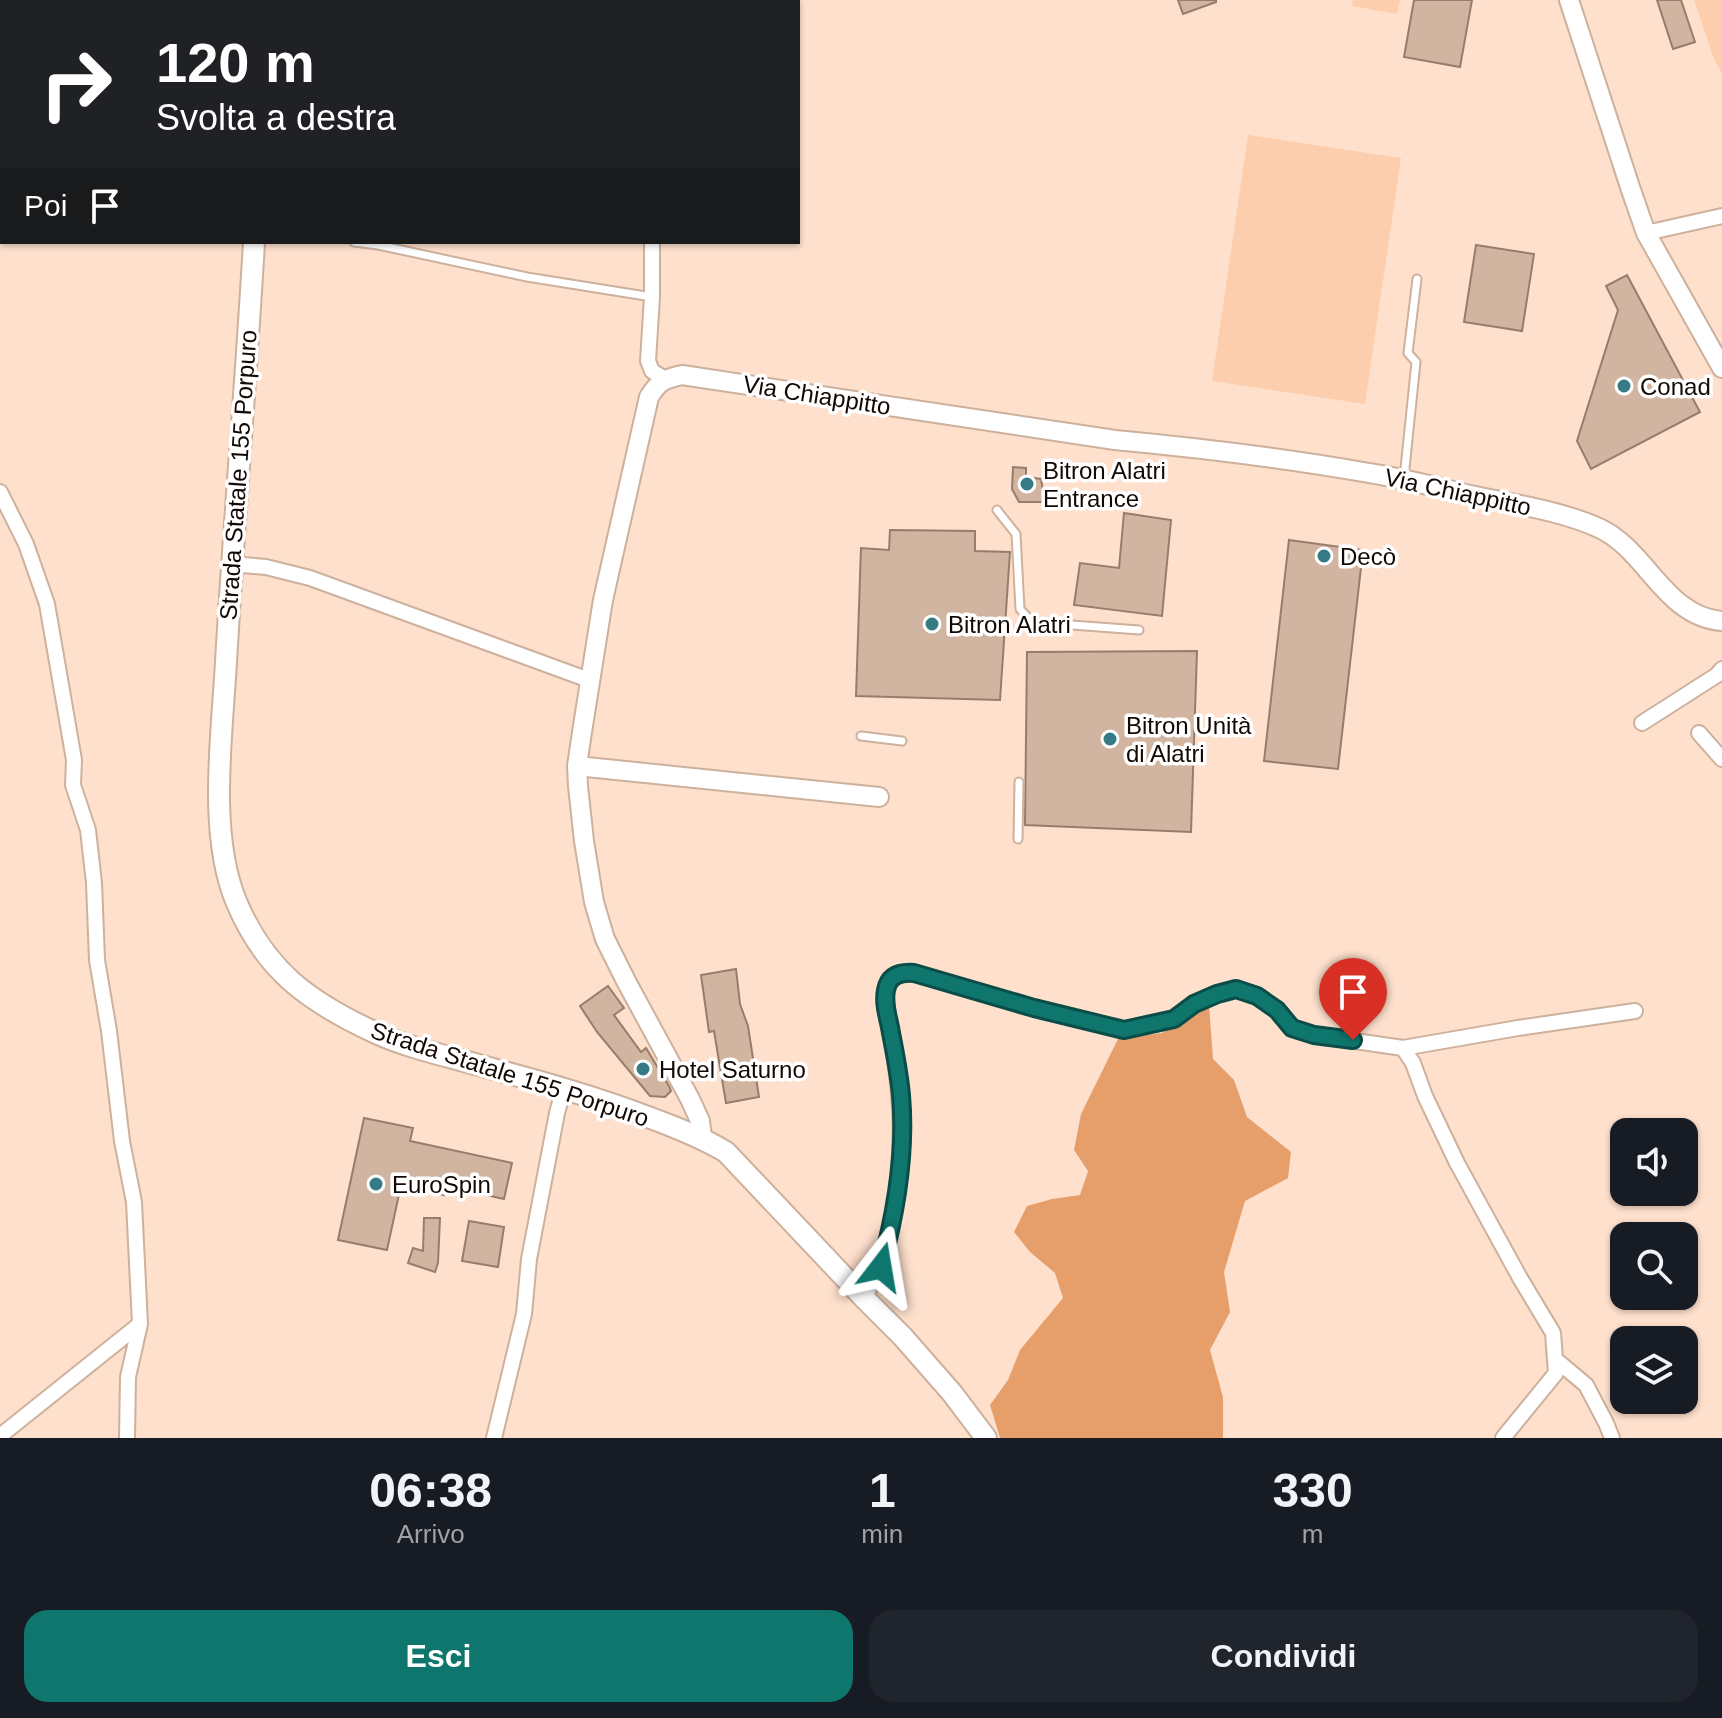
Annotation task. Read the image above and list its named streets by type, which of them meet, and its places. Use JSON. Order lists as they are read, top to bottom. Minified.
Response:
{"streets":{"main road":["Strada Statale 155 Porpuro"],"street":["Via Chiappitto"]},"places":["Conad","Bitron Alatri Entrance","Decò","Bitron Alatri","Bitron Unità di Alatri","Hotel Saturno","EuroSpin"],"page":{"turn":["120 m","Svolta a destra"],"then":"Poi","eta":["06:38","Arrivo","1","min","330","m"],"buttons":["Esci","Condividi"]}}
